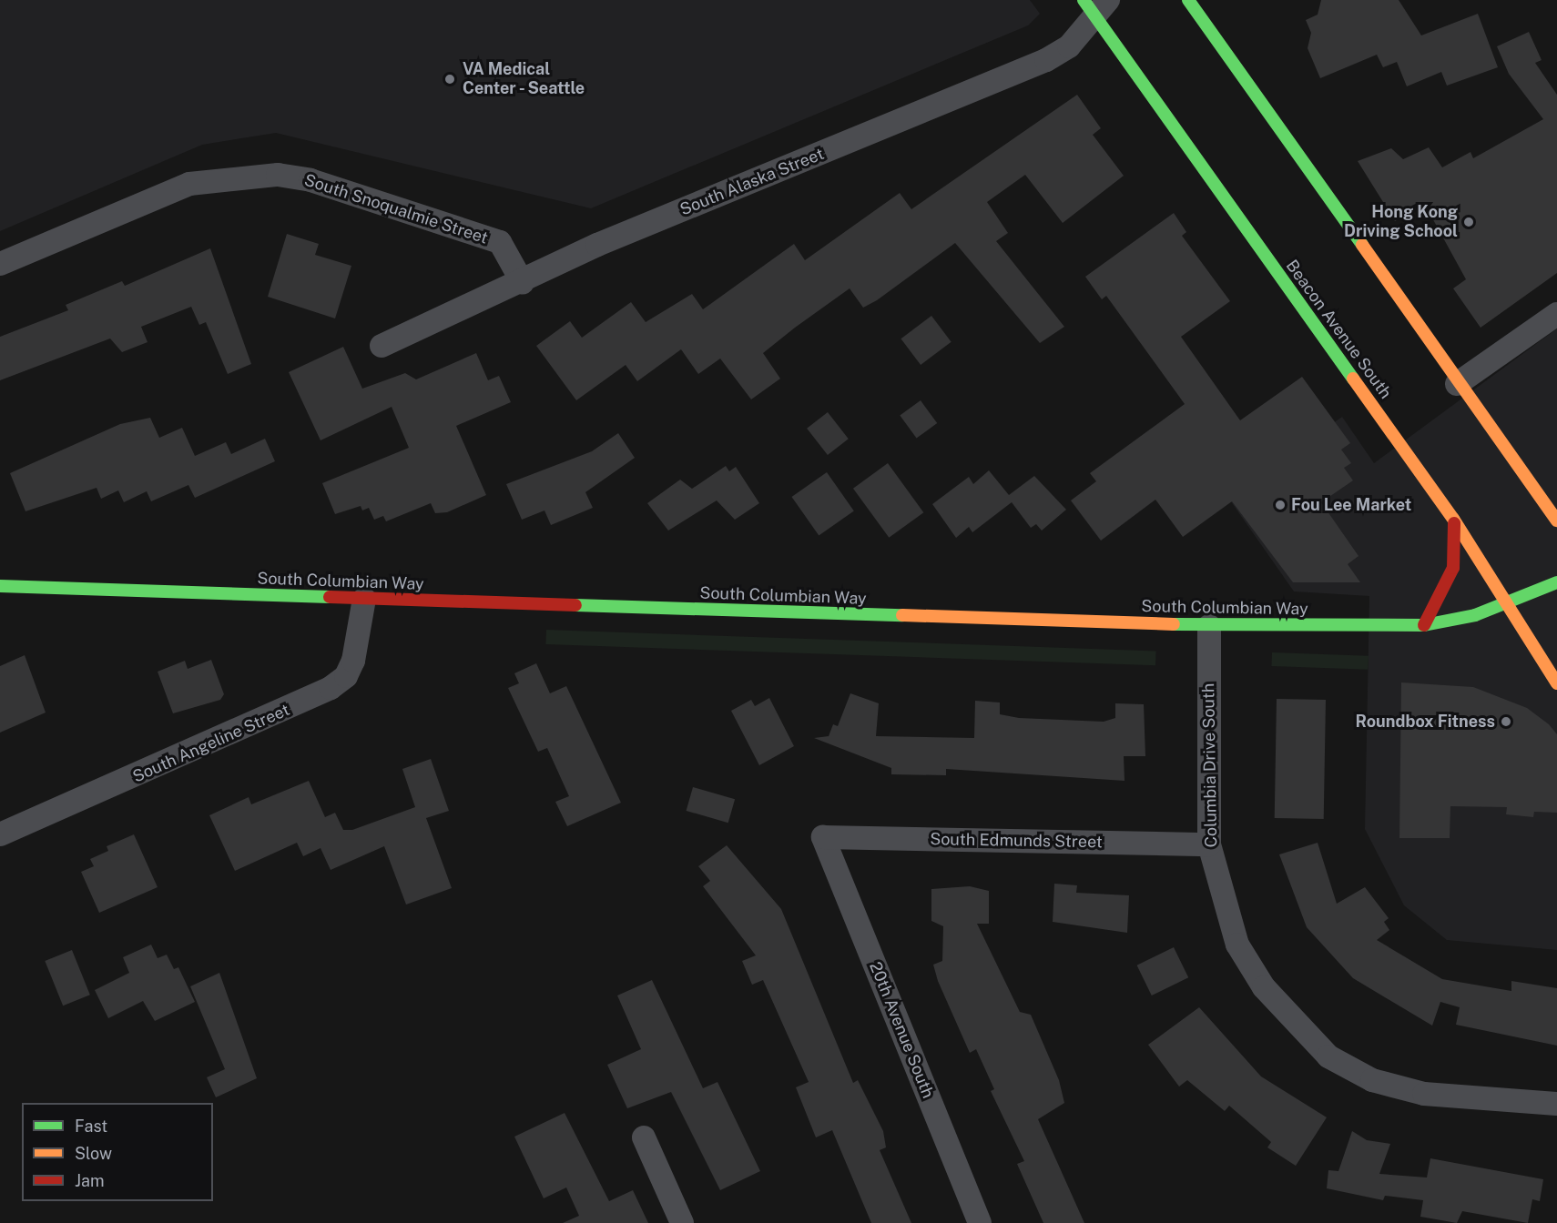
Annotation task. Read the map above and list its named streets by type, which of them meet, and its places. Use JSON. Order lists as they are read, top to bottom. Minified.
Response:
{"streets":{"main road":["Beacon Avenue South","South Columbian Way"],"street":["South Alaska Street","South Snoqualmie Street","South Angeline Street","Columbia Drive South","South Edmunds Street","20th Avenue South"]},"crossings":[["South Alaska Street","South Snoqualmie Street"],["South Alaska Street","Beacon Avenue South"],["Beacon Avenue South","South Columbian Way"],["South Columbian Way","South Angeline Street"],["South Columbian Way","Columbia Drive South"],["Columbia Drive South","South Edmunds Street"],["South Edmunds Street","20th Avenue South"]],"places":["VA Medical Center - Seattle","Hong Kong Driving School","Fou Lee Market","Roundbox Fitness"],"legend":["Fast","Slow","Jam"]}
